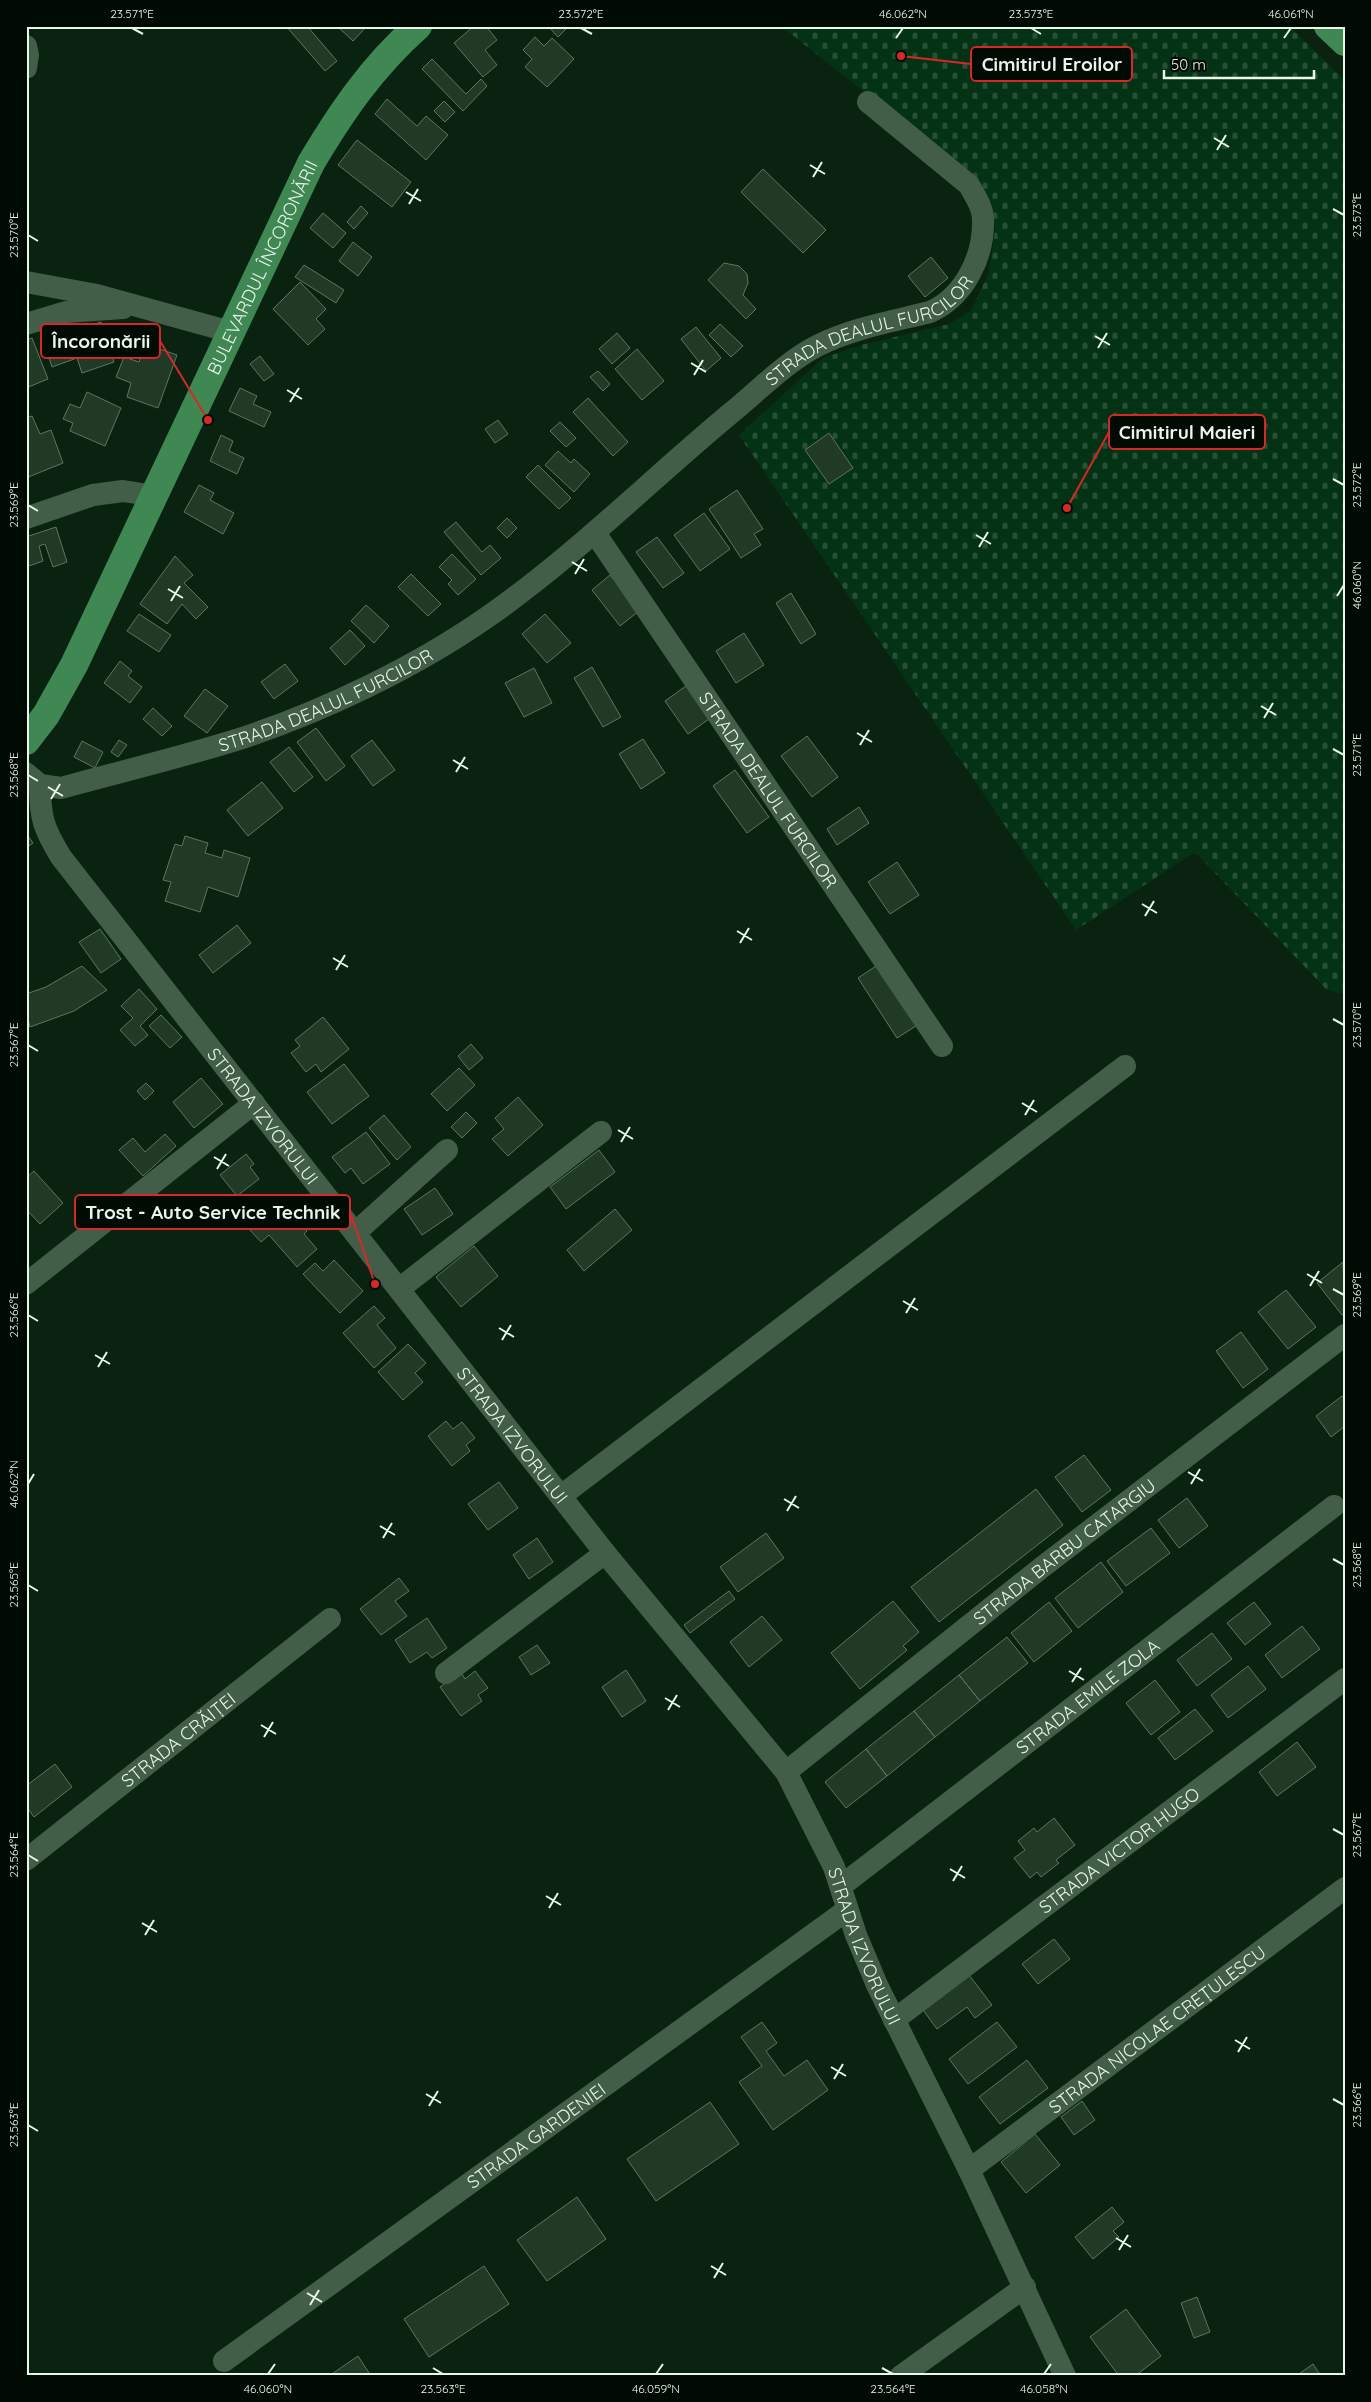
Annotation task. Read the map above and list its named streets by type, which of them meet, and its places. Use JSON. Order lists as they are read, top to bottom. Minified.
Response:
{"streets":{"main road":["BULEVARDUL ÎNCORONĂRII"],"street":["STRADA DEALUL FURCILOR","STRADA IZVORULUI","STRADA BARBU CATARGIU","STRADA EMILE ZOLA","STRADA CRĂIȚEI","STRADA VICTOR HUGO","STRADA NICOLAE CREȚULESCU","STRADA GARDENIEI"]},"crossings":[["STRADA DEALUL FURCILOR","STRADA IZVORULUI"],["STRADA IZVORULUI","STRADA BARBU CATARGIU"],["STRADA IZVORULUI","STRADA EMILE ZOLA"],["STRADA IZVORULUI","STRADA VICTOR HUGO"],["STRADA IZVORULUI","STRADA NICOLAE CREȚULESCU"],["STRADA IZVORULUI","STRADA GARDENIEI"]],"places":["Cimitirul Eroilor","Încoronării","Cimitirul Maieri","Trost - Auto Service Technik"],"scale_bar":"50 m","coordinates":["23.571°E","23.572°E","46.062°N","23.573°E","46.061°N","23.570°E","23.569°E","46.060°N","23.568°E","23.567°E","23.566°E","23.565°E","23.564°E","23.563°E","46.059°N","46.058°N"]}
